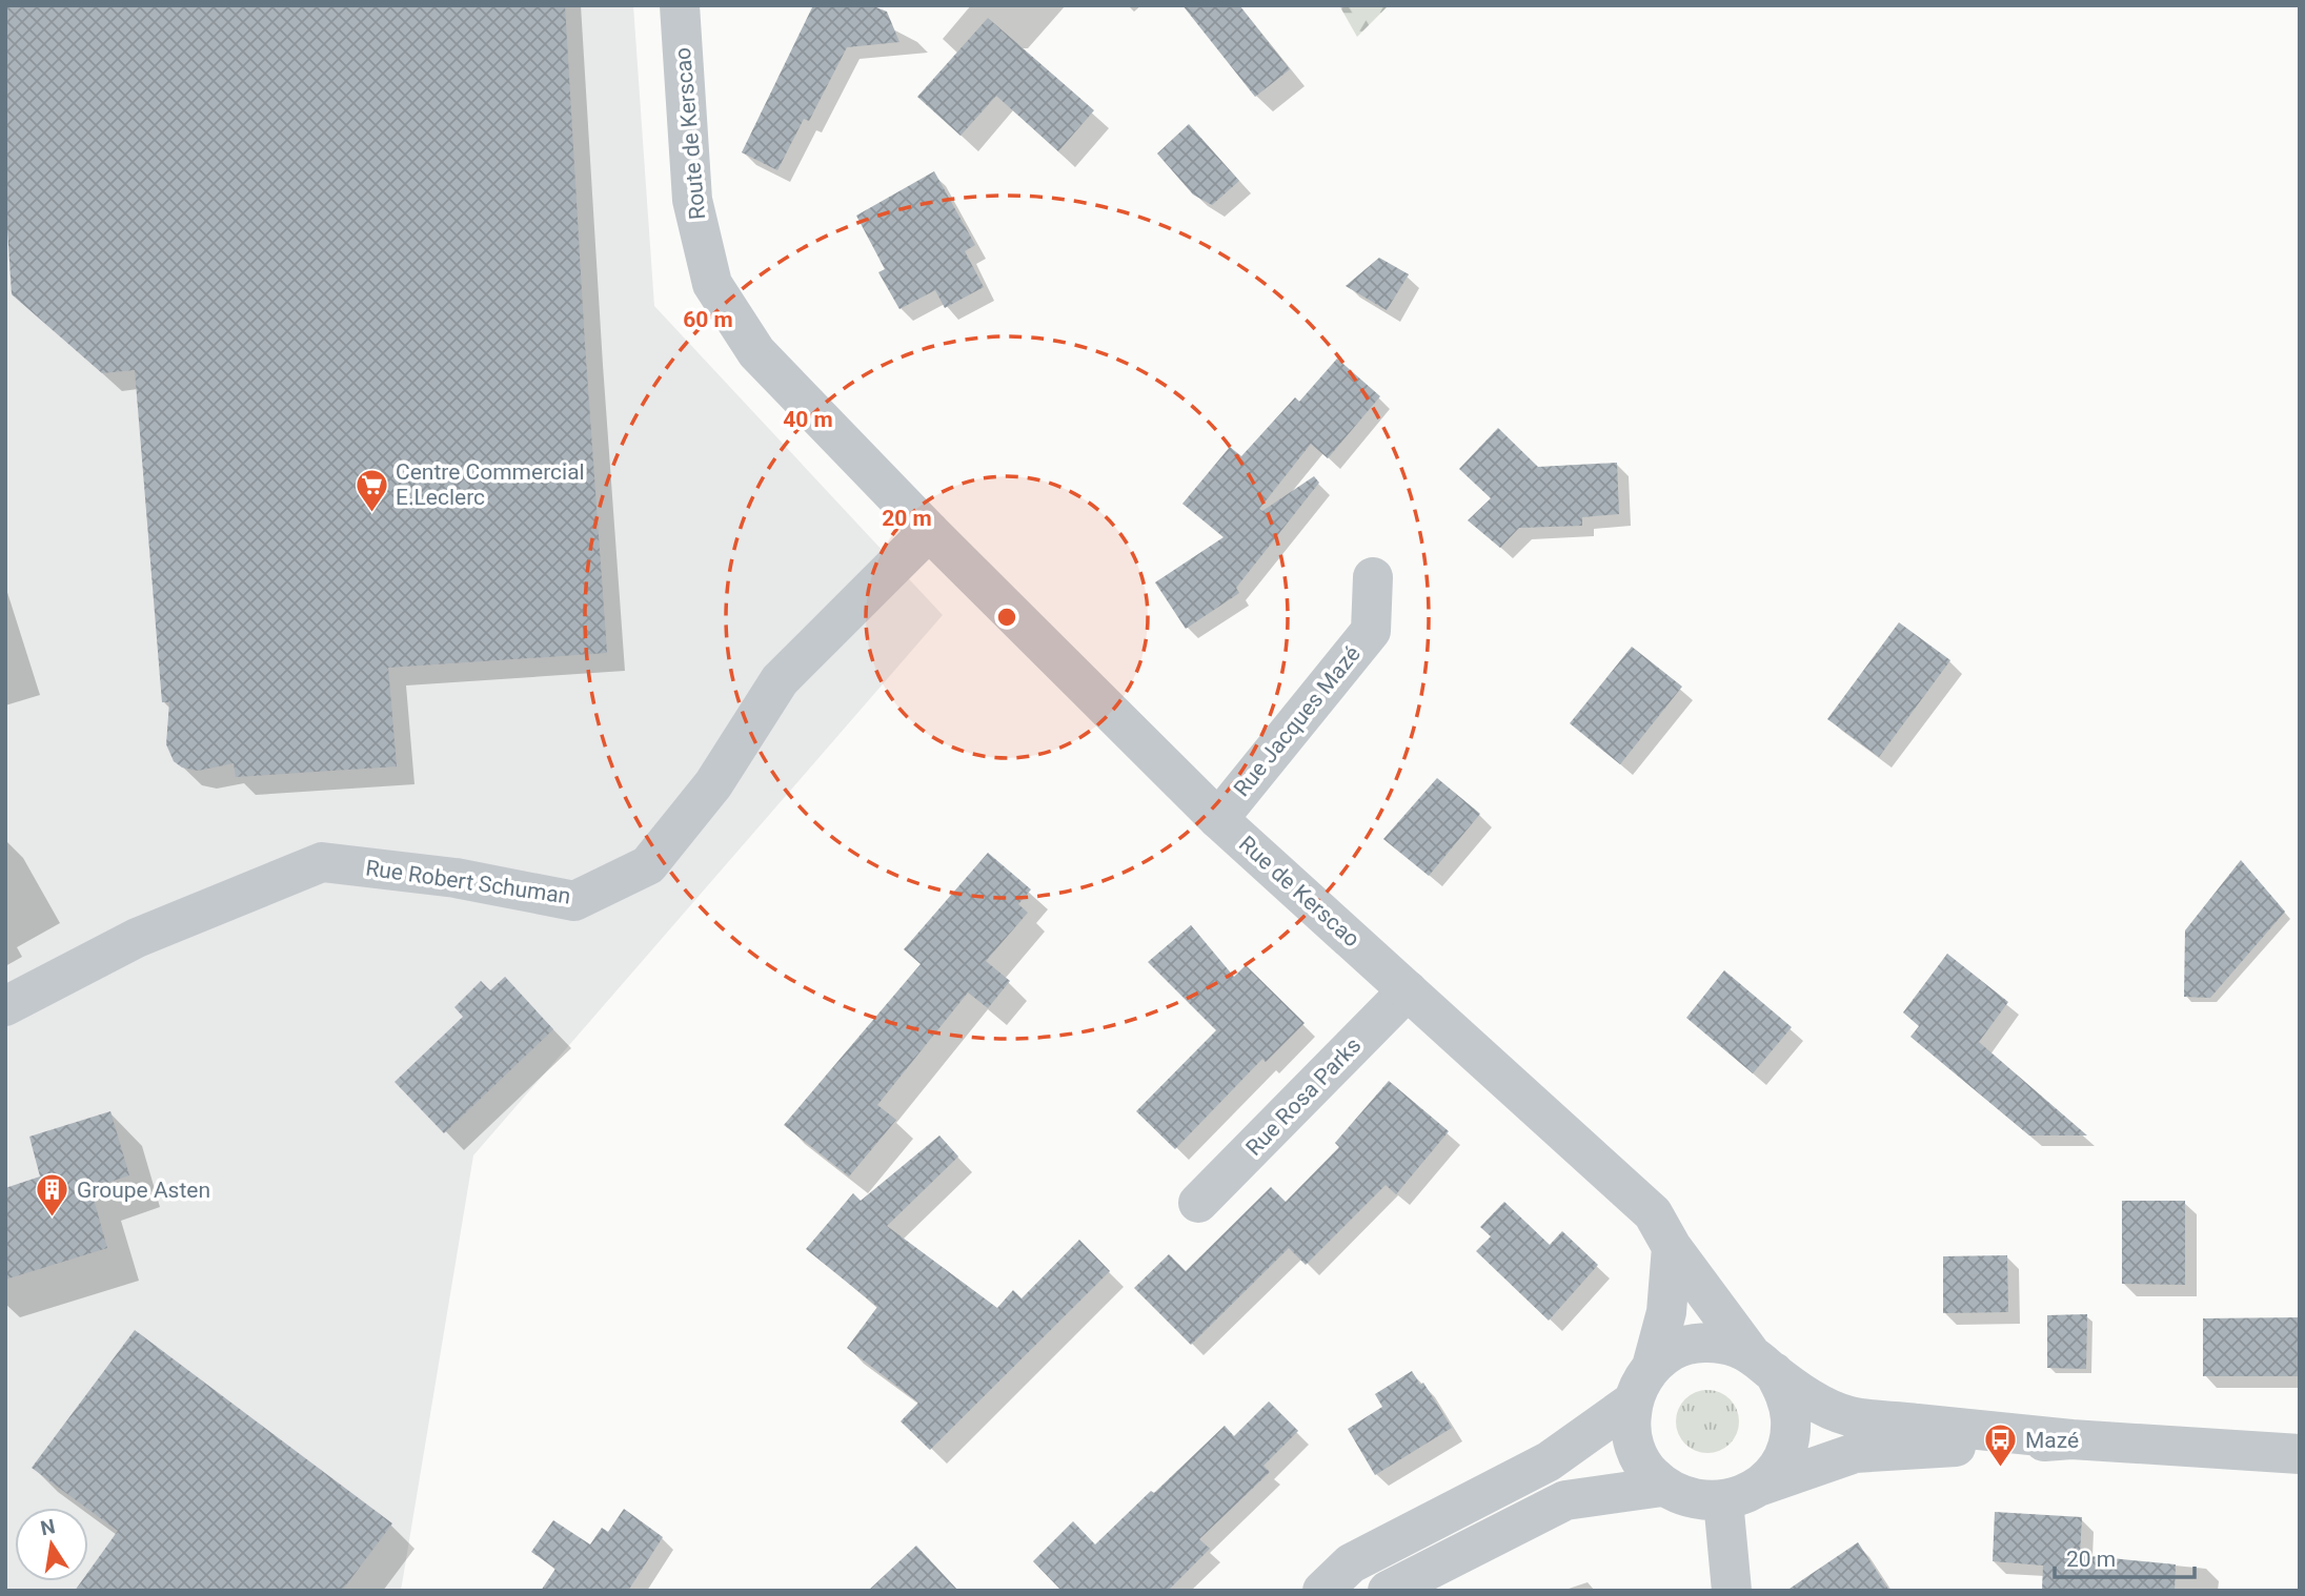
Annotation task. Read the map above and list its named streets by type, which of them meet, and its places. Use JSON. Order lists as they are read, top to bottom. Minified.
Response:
{"streets":{"street":["Route de Kerscao","Rue Jacques Mazé","Rue Robert Schuman","Rue de Kerscao","Rue Rosa Parks"]},"crossings":[["Route de Kerscao","Rue Robert Schuman"],["Route de Kerscao","Rue de Kerscao"],["Rue Jacques Mazé","Rue de Kerscao"],["Rue Robert Schuman","Rue de Kerscao"],["Rue de Kerscao","Rue Rosa Parks"]],"places":{"supermarket":["Centre Commercial E.Leclerc"],"building":["Groupe Asten"],"bus stop":["Mazé"]},"scale_bar":"20 m","north":"top","rings":["60 m","40 m","20 m"]}
